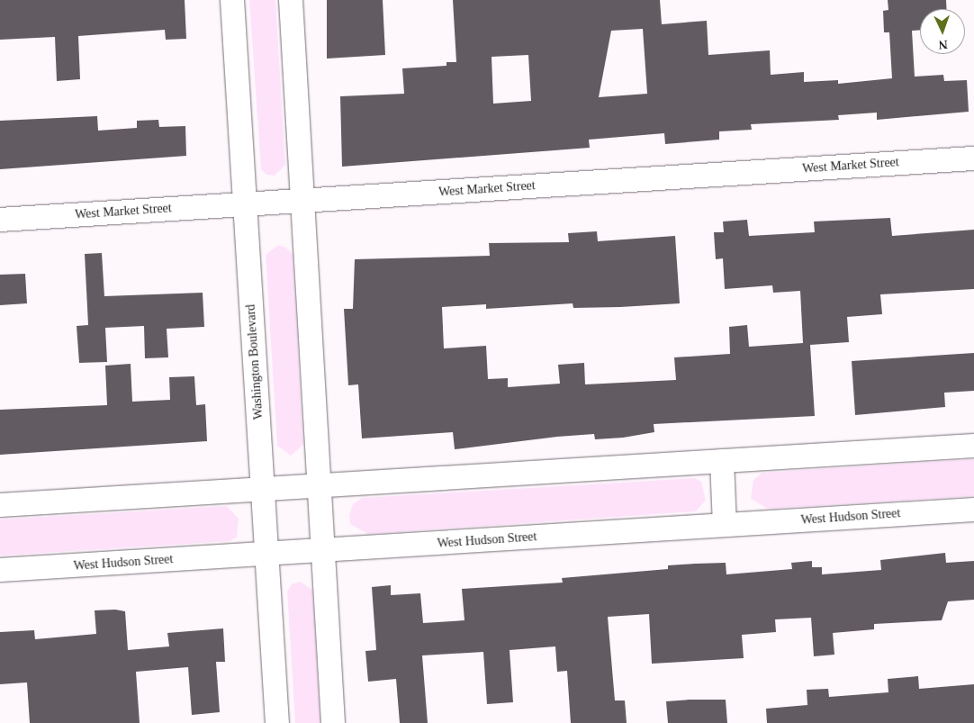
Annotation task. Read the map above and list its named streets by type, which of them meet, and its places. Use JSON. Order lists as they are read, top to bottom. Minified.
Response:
{"streets":{"street":["West Market Street","Washington Boulevard","West Hudson Street"]},"crossings":[["West Market Street","Washington Boulevard"],["Washington Boulevard","West Hudson Street"]],"north":"bottom"}
